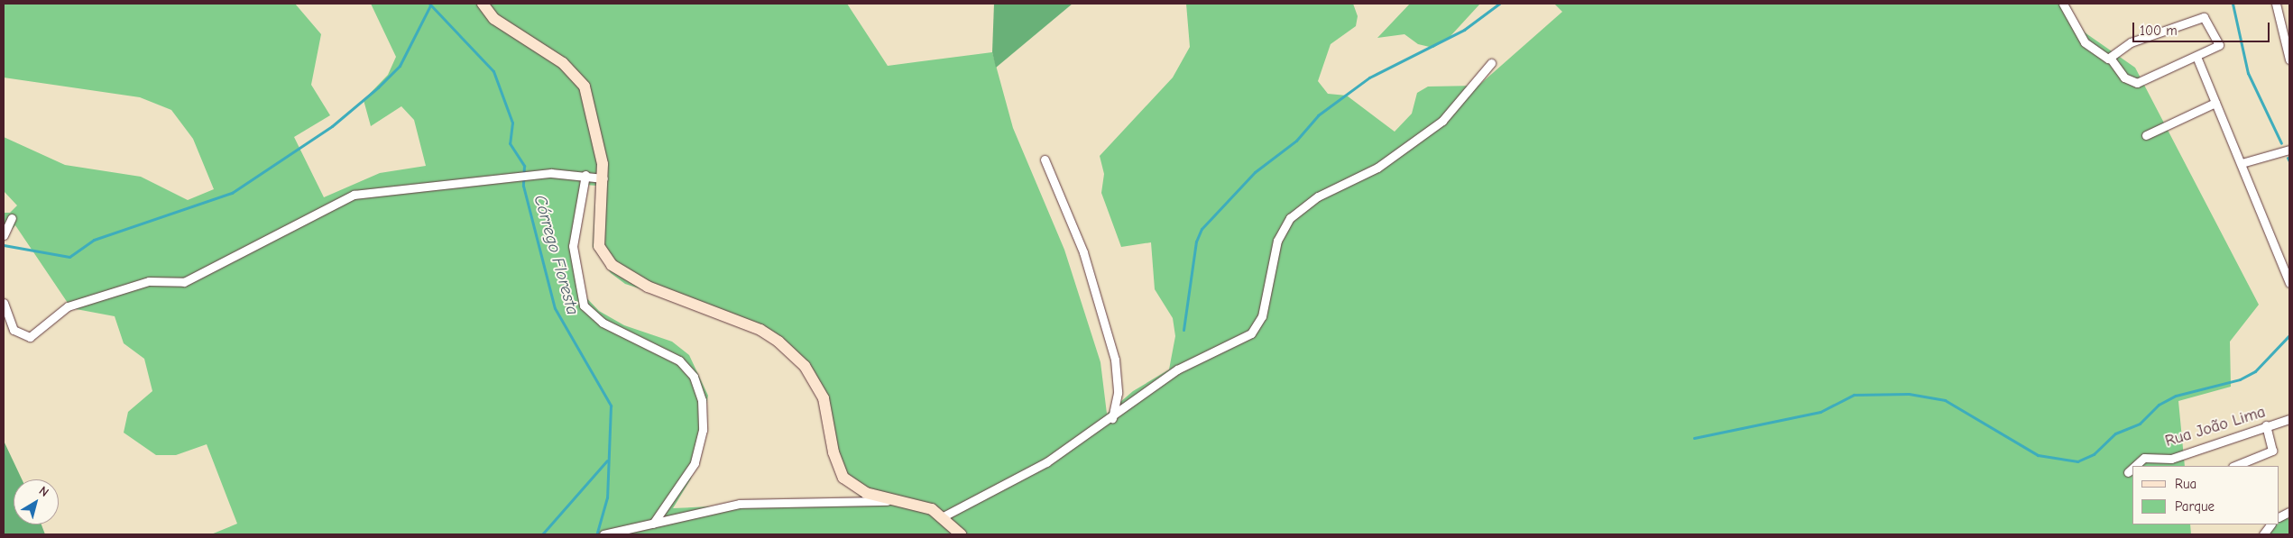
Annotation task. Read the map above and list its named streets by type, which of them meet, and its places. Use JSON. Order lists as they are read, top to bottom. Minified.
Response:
{"streets":{"street":["Rua João Lima"]},"water":["Córrego Floresta"],"legend":["Rua","Parque"],"scale_bar":"100 m","north":"top right"}
